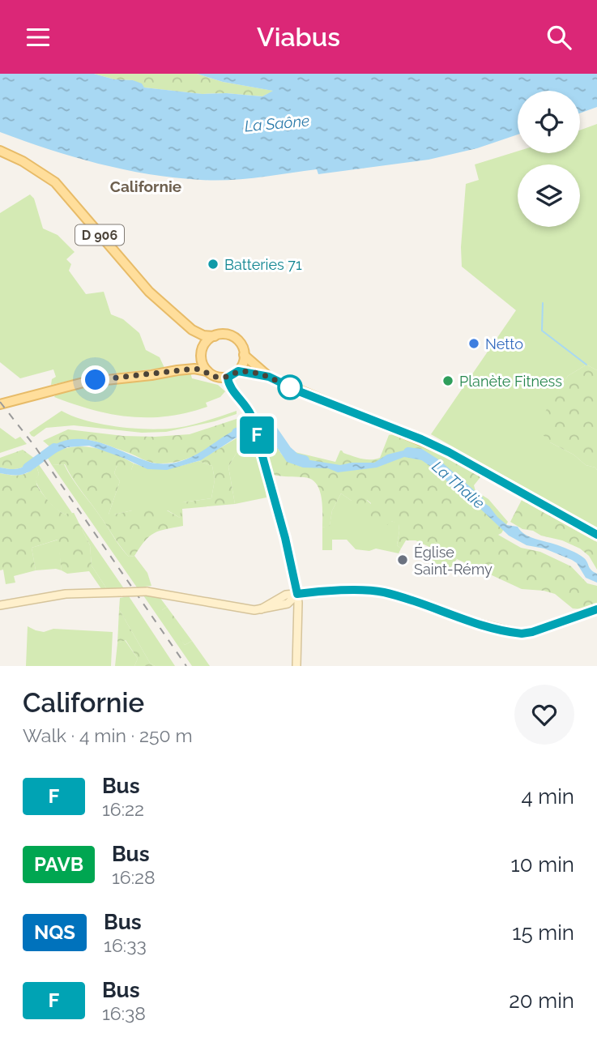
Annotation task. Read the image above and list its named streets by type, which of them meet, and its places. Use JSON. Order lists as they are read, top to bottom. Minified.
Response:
{"streets":{"main road":["D 906"]},"districts":["Californie"],"water":["La Saône","La Thalie"],"places":["Batteries 71","Netto","Planète Fitness","Église Saint-Rémy"],"lines":["bus line F"],"page":{"header":"Viabus","on_map":"F","heading":["Californie","Walk · 4 min · 250 m"],"list":[{"mark":"F","name":"Bus","note":"16:22","value":"4 min"},{"mark":"PAVB","name":"Bus","note":"16:28","value":"10 min"},{"mark":"NQS","name":"Bus","note":"16:33","value":"15 min"},{"mark":"F","name":"Bus","note":"16:38","value":"20 min"}]}}
